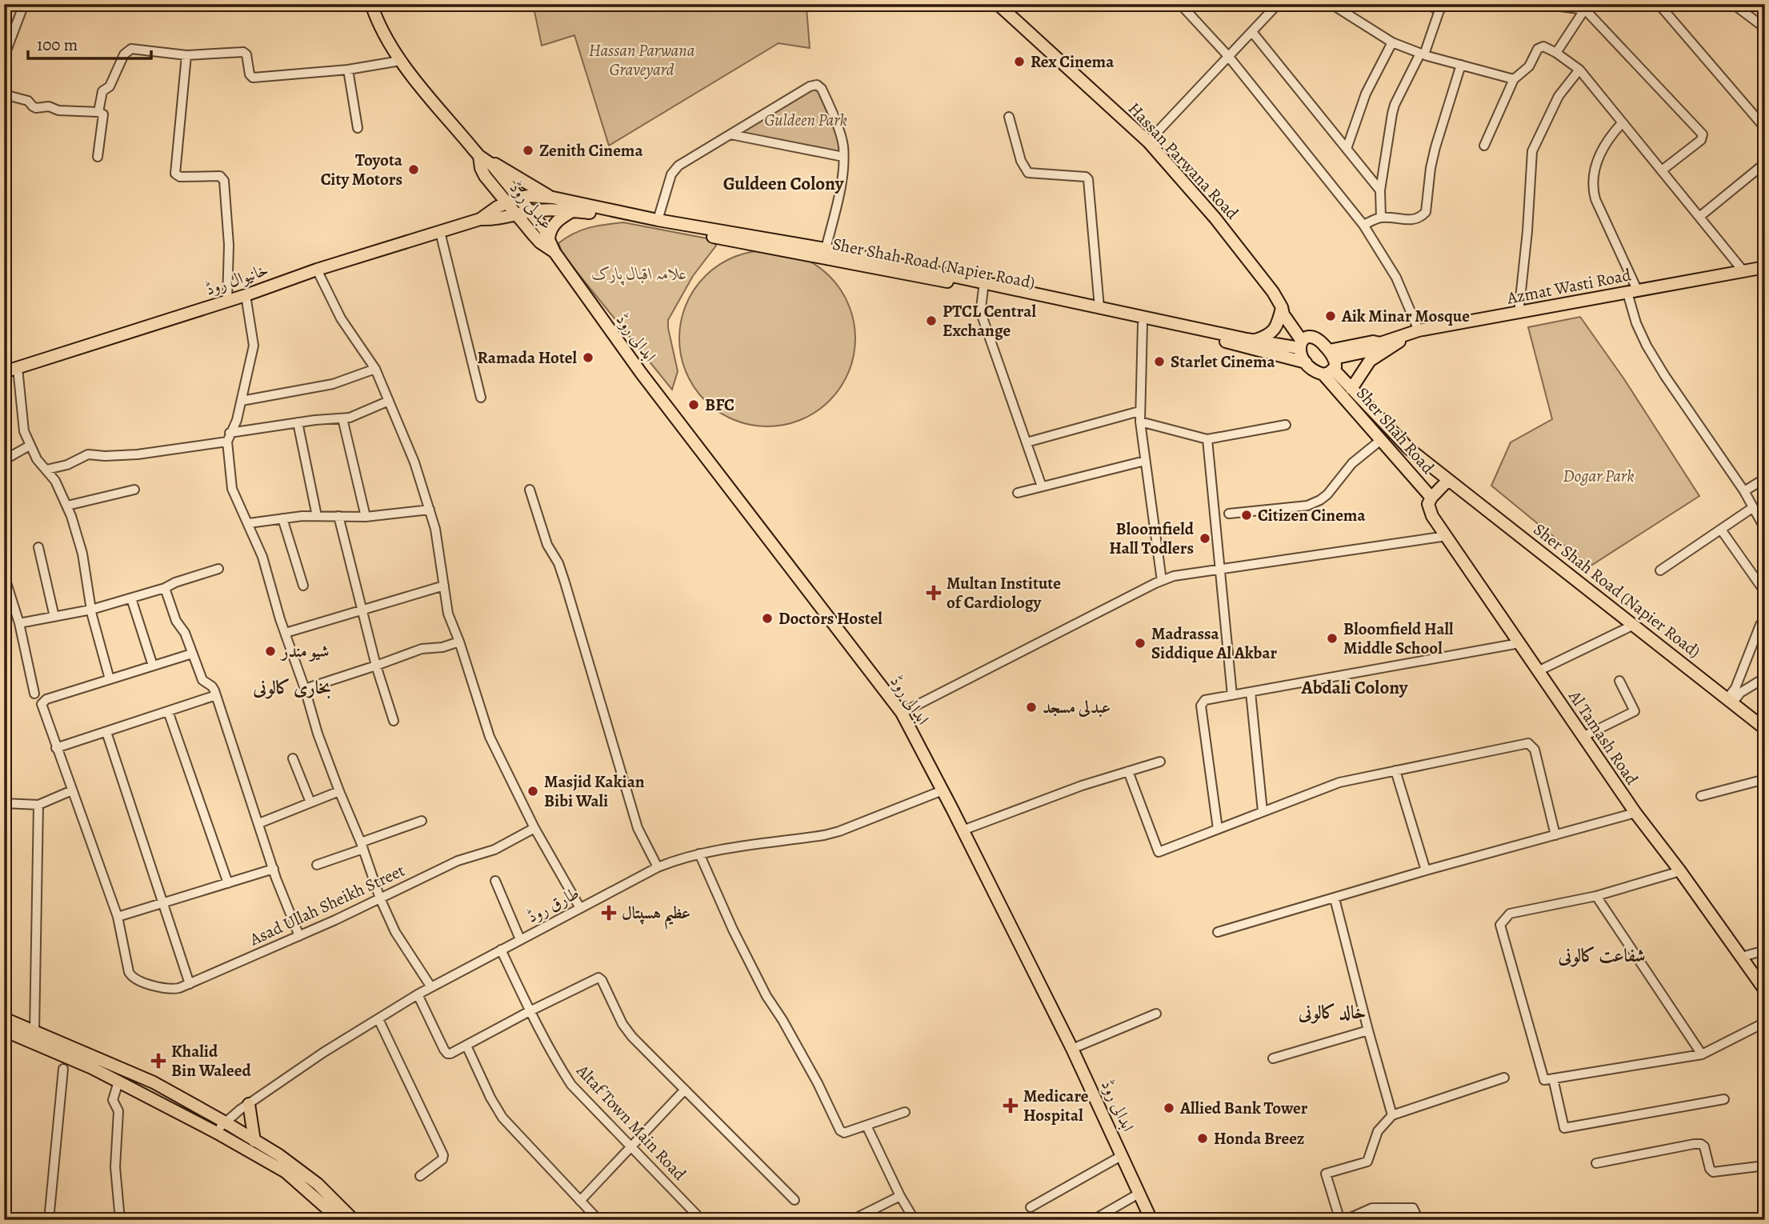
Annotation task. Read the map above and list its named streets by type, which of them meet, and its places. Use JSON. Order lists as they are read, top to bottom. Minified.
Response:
{"streets":{"main road":["Hassan Parwana Road","عبدلی روڈ","Sher Shah Road (Napier Road)","خانیوال روڈ","Azmat Wasti Road","ابدالی روڈ","Sher Shah Road","Al Tamash Road"],"street":["Asad Ullah Sheikh Street","طارق روڈ","Altaf Town Main Road"]},"crossings":[["عبدلی روڈ","خانیوال روڈ"],["عبدلی روڈ","ابدالی روڈ"],["Sher Shah Road (Napier Road)","Sher Shah Road"],["Azmat Wasti Road","Sher Shah Road"],["ابدالی روڈ","طارق روڈ"],["Sher Shah Road","Al Tamash Road"],["طارق روڈ","Altaf Town Main Road"]],"districts":["Guldeen Colony","بخاری کالونی","Abdali Colony","شفاعت کالونی","خالد کالونی"],"parks":["Hassan Parwana Graveyard","Guldeen Park","علامہ اقبال پارک","Dogar Park"],"places":{"other":["Rex Cinema","Zenith Cinema","Toyota City Motors","Aik Minar Mosque","PTCL Central Exchange","Ramada Hotel","Starlet Cinema","BFC","Citizen Cinema","Bloomfield Hall Todlers","Doctors Hostel","Bloomfield Hall Middle School","Madrassa Siddique Al Akbar","شیو مندر","عبدلی مسجد","Masjid Kakian Bibi Wali","Allied Bank Tower","Honda Breez"],"health":["Multan Institute of Cardiology","عظیم ہسپتال","Khalid Bin Waleed","Medicare Hospital"]},"scale_bar":"100 m"}
